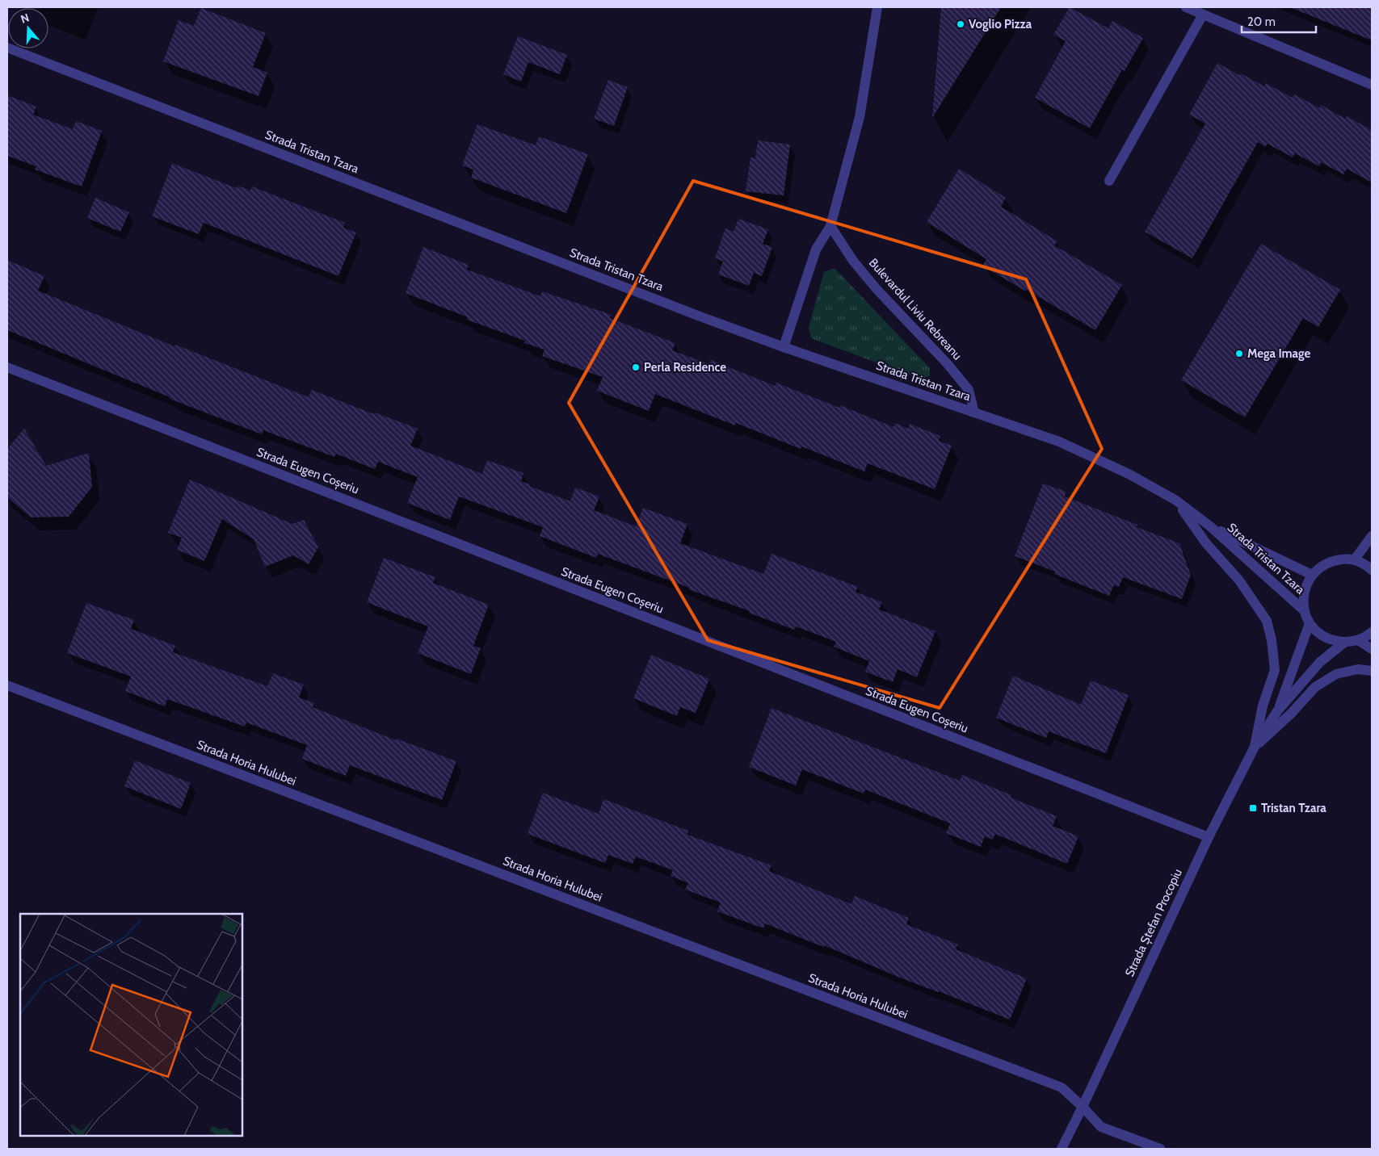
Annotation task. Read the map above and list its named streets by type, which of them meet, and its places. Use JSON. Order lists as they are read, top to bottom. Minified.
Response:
{"streets":{"street":["Strada Tristan Tzara","Bulevardul Liviu Rebreanu","Strada Eugen Coșeriu","Strada Horia Hulubei","Strada Ștefan Procopiu"]},"crossings":[["Strada Tristan Tzara","Bulevardul Liviu Rebreanu"],["Strada Eugen Coșeriu","Strada Ștefan Procopiu"],["Strada Horia Hulubei","Strada Ștefan Procopiu"]],"places":{"other":["Voglio Pizza","Mega Image","Perla Residence"],"transit":["Tristan Tzara"]},"scale_bar":"20 m","north":"top"}
